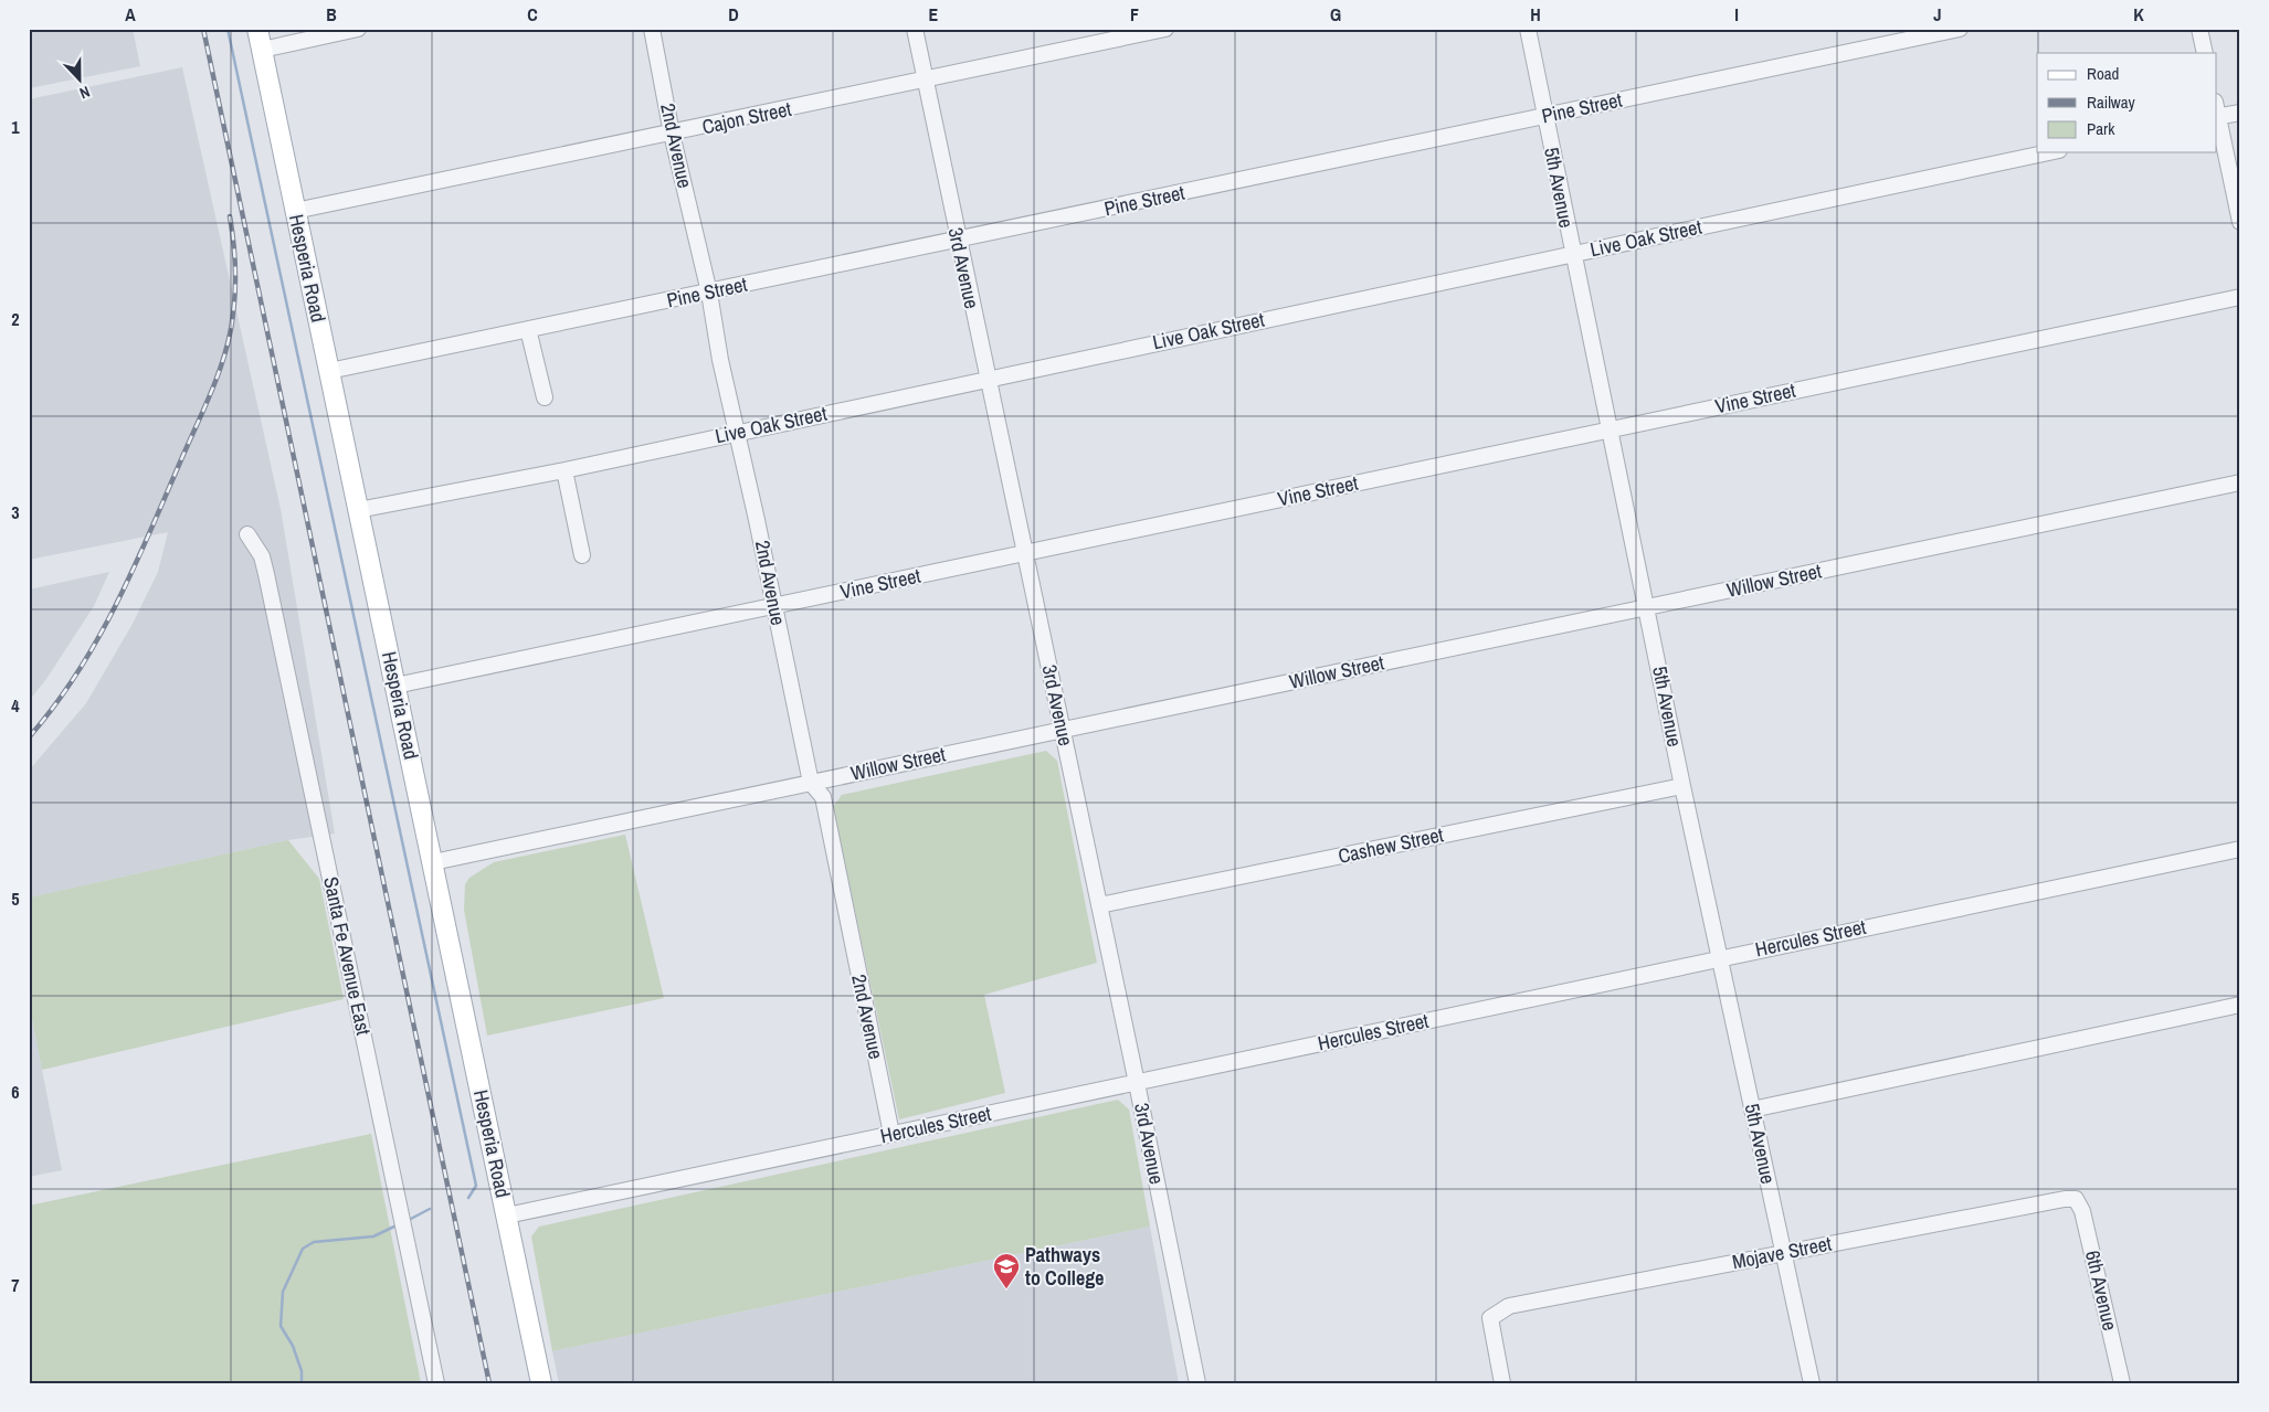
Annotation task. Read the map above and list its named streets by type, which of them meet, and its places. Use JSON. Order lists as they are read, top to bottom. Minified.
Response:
{"streets":{"main road":["Hesperia Road"],"street":["Pine Street","Cajon Street","2nd Avenue","5th Avenue","Live Oak Street","3rd Avenue","Vine Street","Willow Street","Cashew Street","Hercules Street","Santa Fe Avenue East","Mojave Street","6th Avenue"]},"crossings":[["Pine Street","2nd Avenue"],["Pine Street","5th Avenue"],["Pine Street","Hesperia Road"],["Pine Street","3rd Avenue"],["Cajon Street","2nd Avenue"],["Cajon Street","Hesperia Road"],["Cajon Street","3rd Avenue"],["2nd Avenue","Live Oak Street"],["2nd Avenue","Vine Street"],["2nd Avenue","Willow Street"],["2nd Avenue","Hercules Street"],["5th Avenue","Live Oak Street"],["5th Avenue","Vine Street"],["5th Avenue","Willow Street"],["5th Avenue","Cashew Street"],["5th Avenue","Hercules Street"],["5th Avenue","Mojave Street"],["Live Oak Street","Hesperia Road"],["Live Oak Street","3rd Avenue"],["Hesperia Road","Vine Street"],["Hesperia Road","Willow Street"],["Hesperia Road","Hercules Street"],["3rd Avenue","Vine Street"],["3rd Avenue","Willow Street"],["3rd Avenue","Cashew Street"],["3rd Avenue","Hercules Street"],["Mojave Street","6th Avenue"]],"places":{"school or university":["Pathways to College"]},"legend":["Road","Railway","Park"],"north":"bottom","grid":{"columns":["A","B","C","D","E","F","G","H","I","J","K"],"rows":["1","2","3","4","5","6","7"]}}
